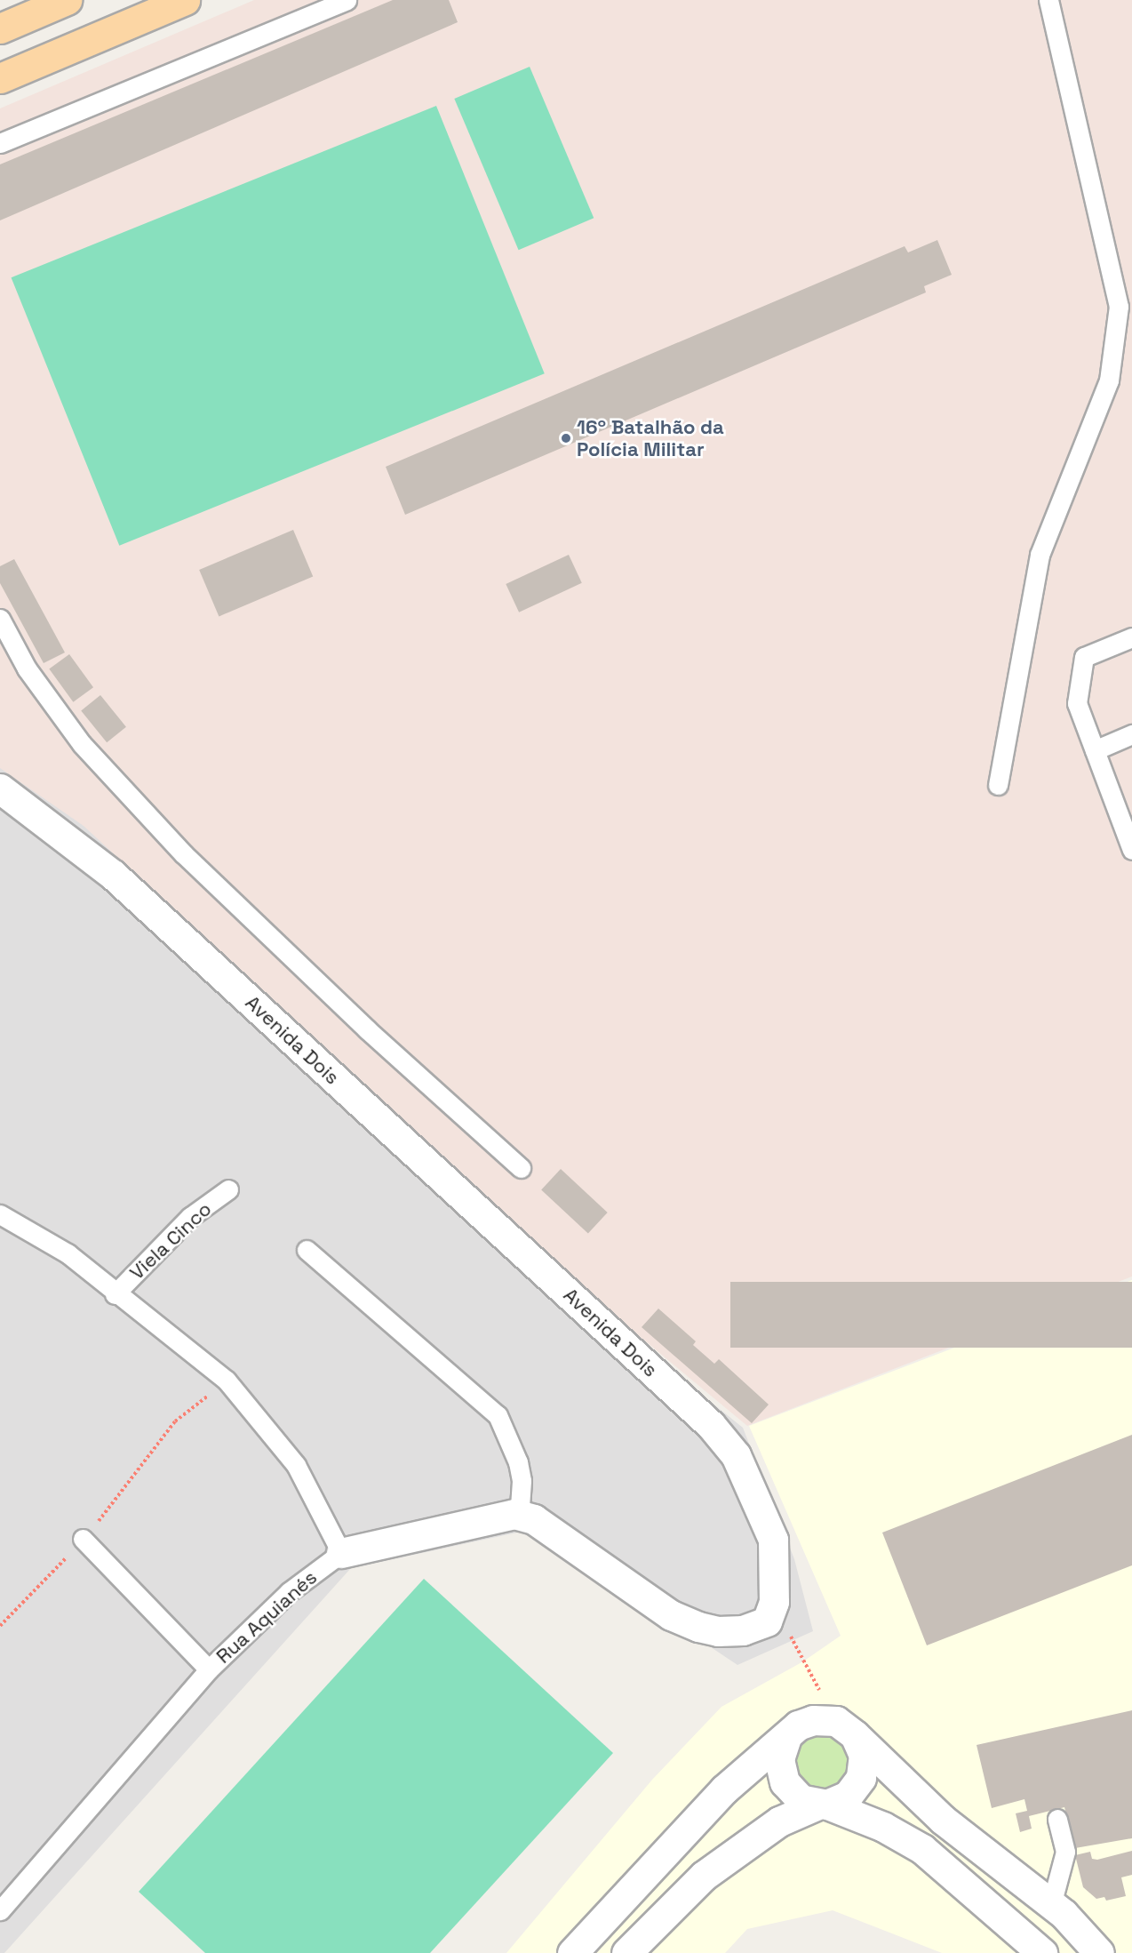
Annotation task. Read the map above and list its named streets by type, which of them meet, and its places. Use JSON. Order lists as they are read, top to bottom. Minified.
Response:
{"streets":{"street":["Avenida Dois"],"lane":["Viela Cinco","Rua Aquianés"]},"places":["16º Batalhão da Polícia Militar"]}
